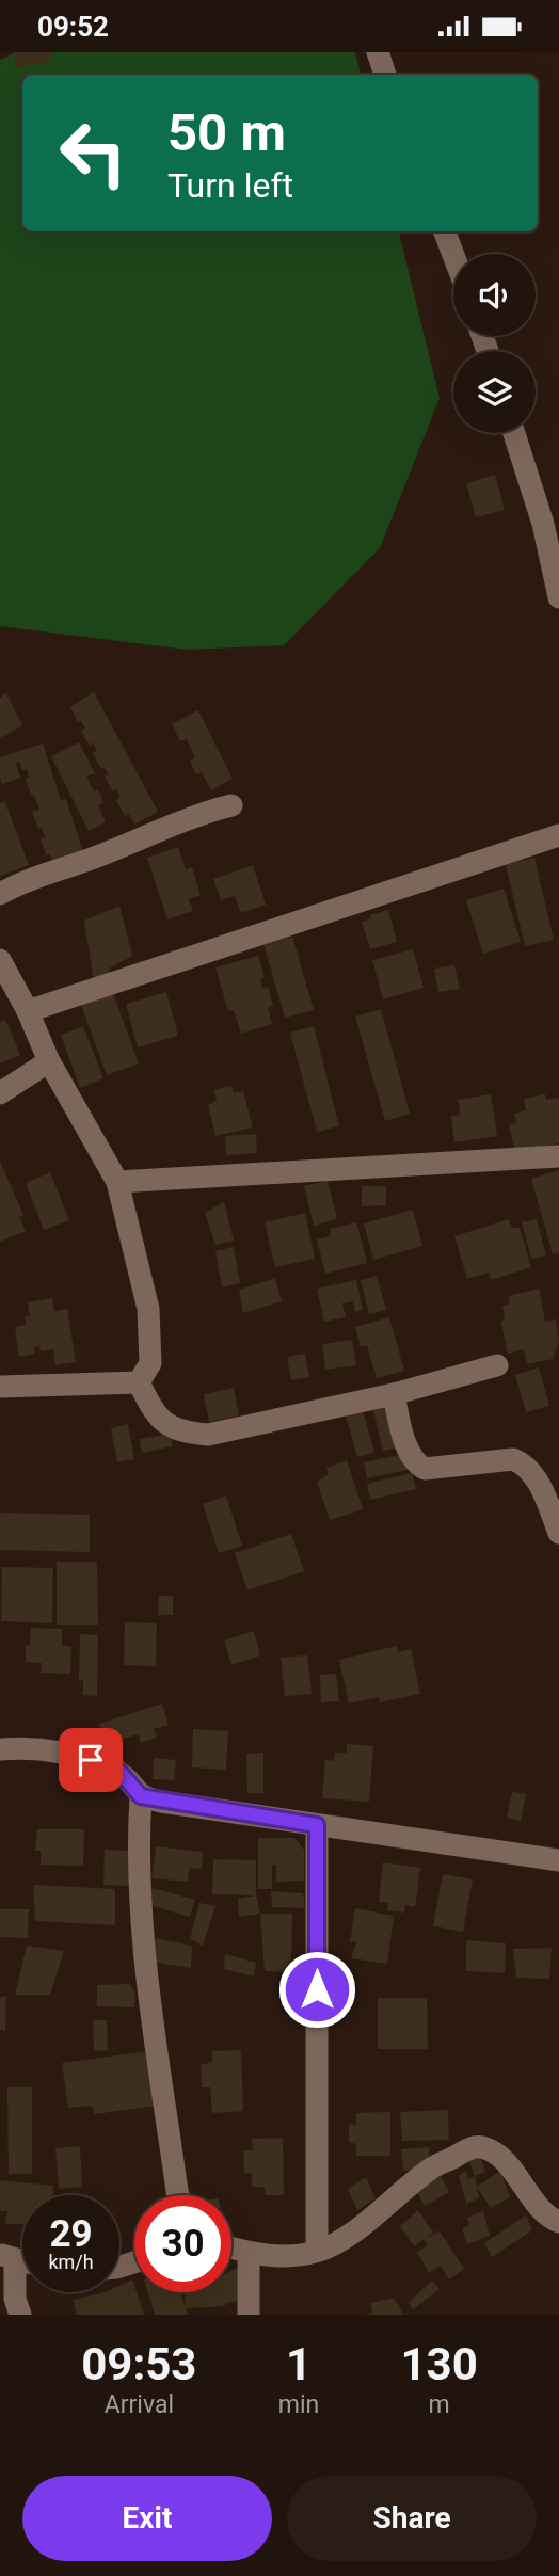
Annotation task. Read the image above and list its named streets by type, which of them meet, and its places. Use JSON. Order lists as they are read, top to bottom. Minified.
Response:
{"page":{"status":"09:52","turn":["50 m","Turn left"],"speed":"29 km/h","limit":"30","eta":["09:53","Arrival","1","min","130","m"],"buttons":["Exit","Share"]}}
